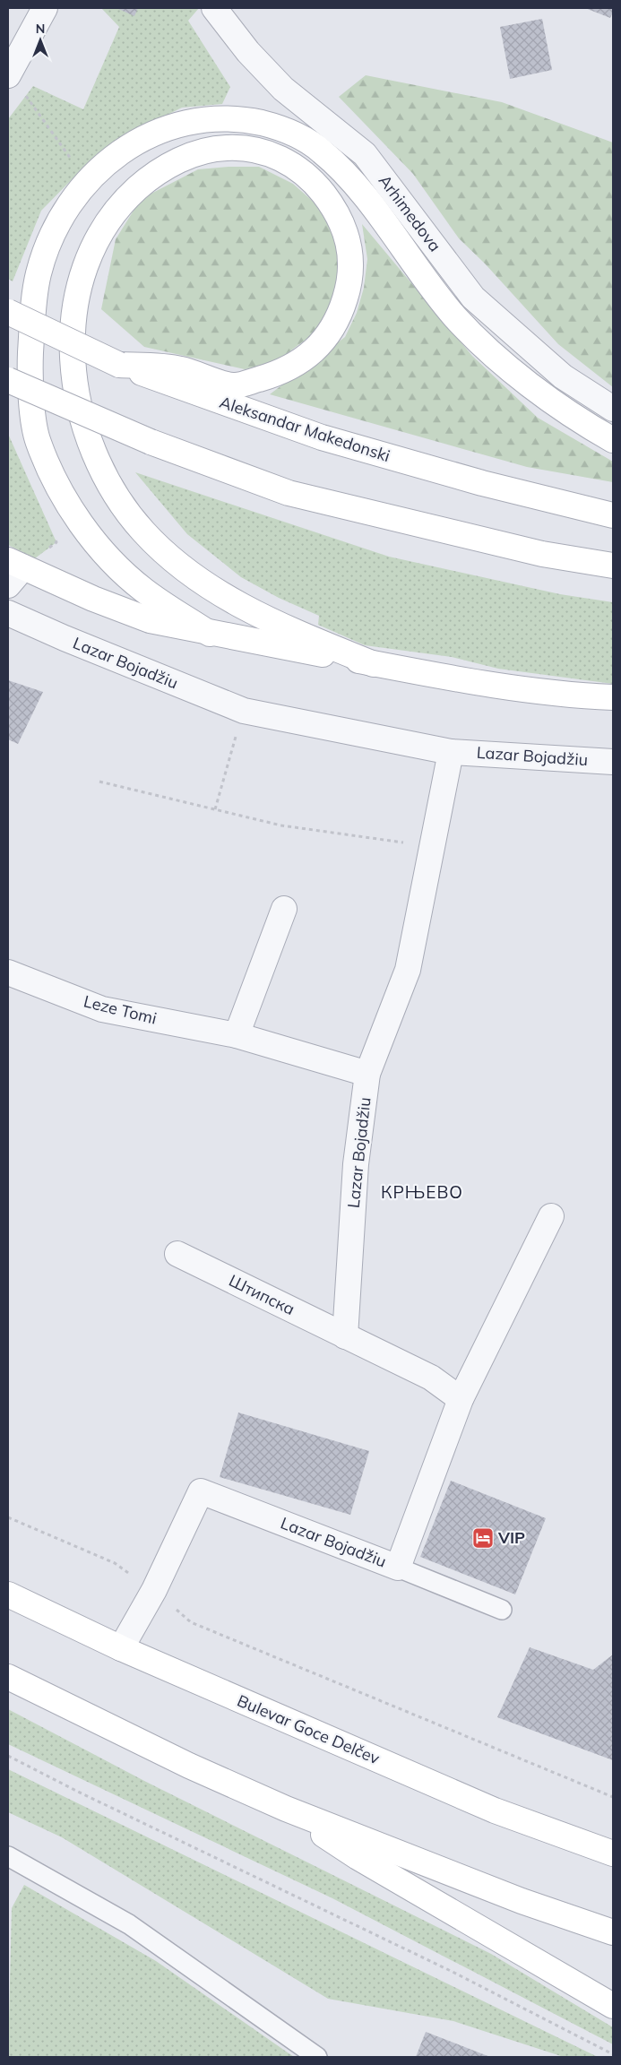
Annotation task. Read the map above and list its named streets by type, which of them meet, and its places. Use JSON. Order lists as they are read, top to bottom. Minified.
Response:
{"streets":{"street":["Arhimedova","Aleksandar Makedonski","Lazar Bojadžiu","Leze Tomi","Штипска","Bulevar Goce Delčev"]},"crossings":[["Lazar Bojadžiu","Leze Tomi"],["Lazar Bojadžiu","Штипска"]],"districts":["КРЊЕВО"],"places":{"hotel":["VIP"]},"north":"top"}
